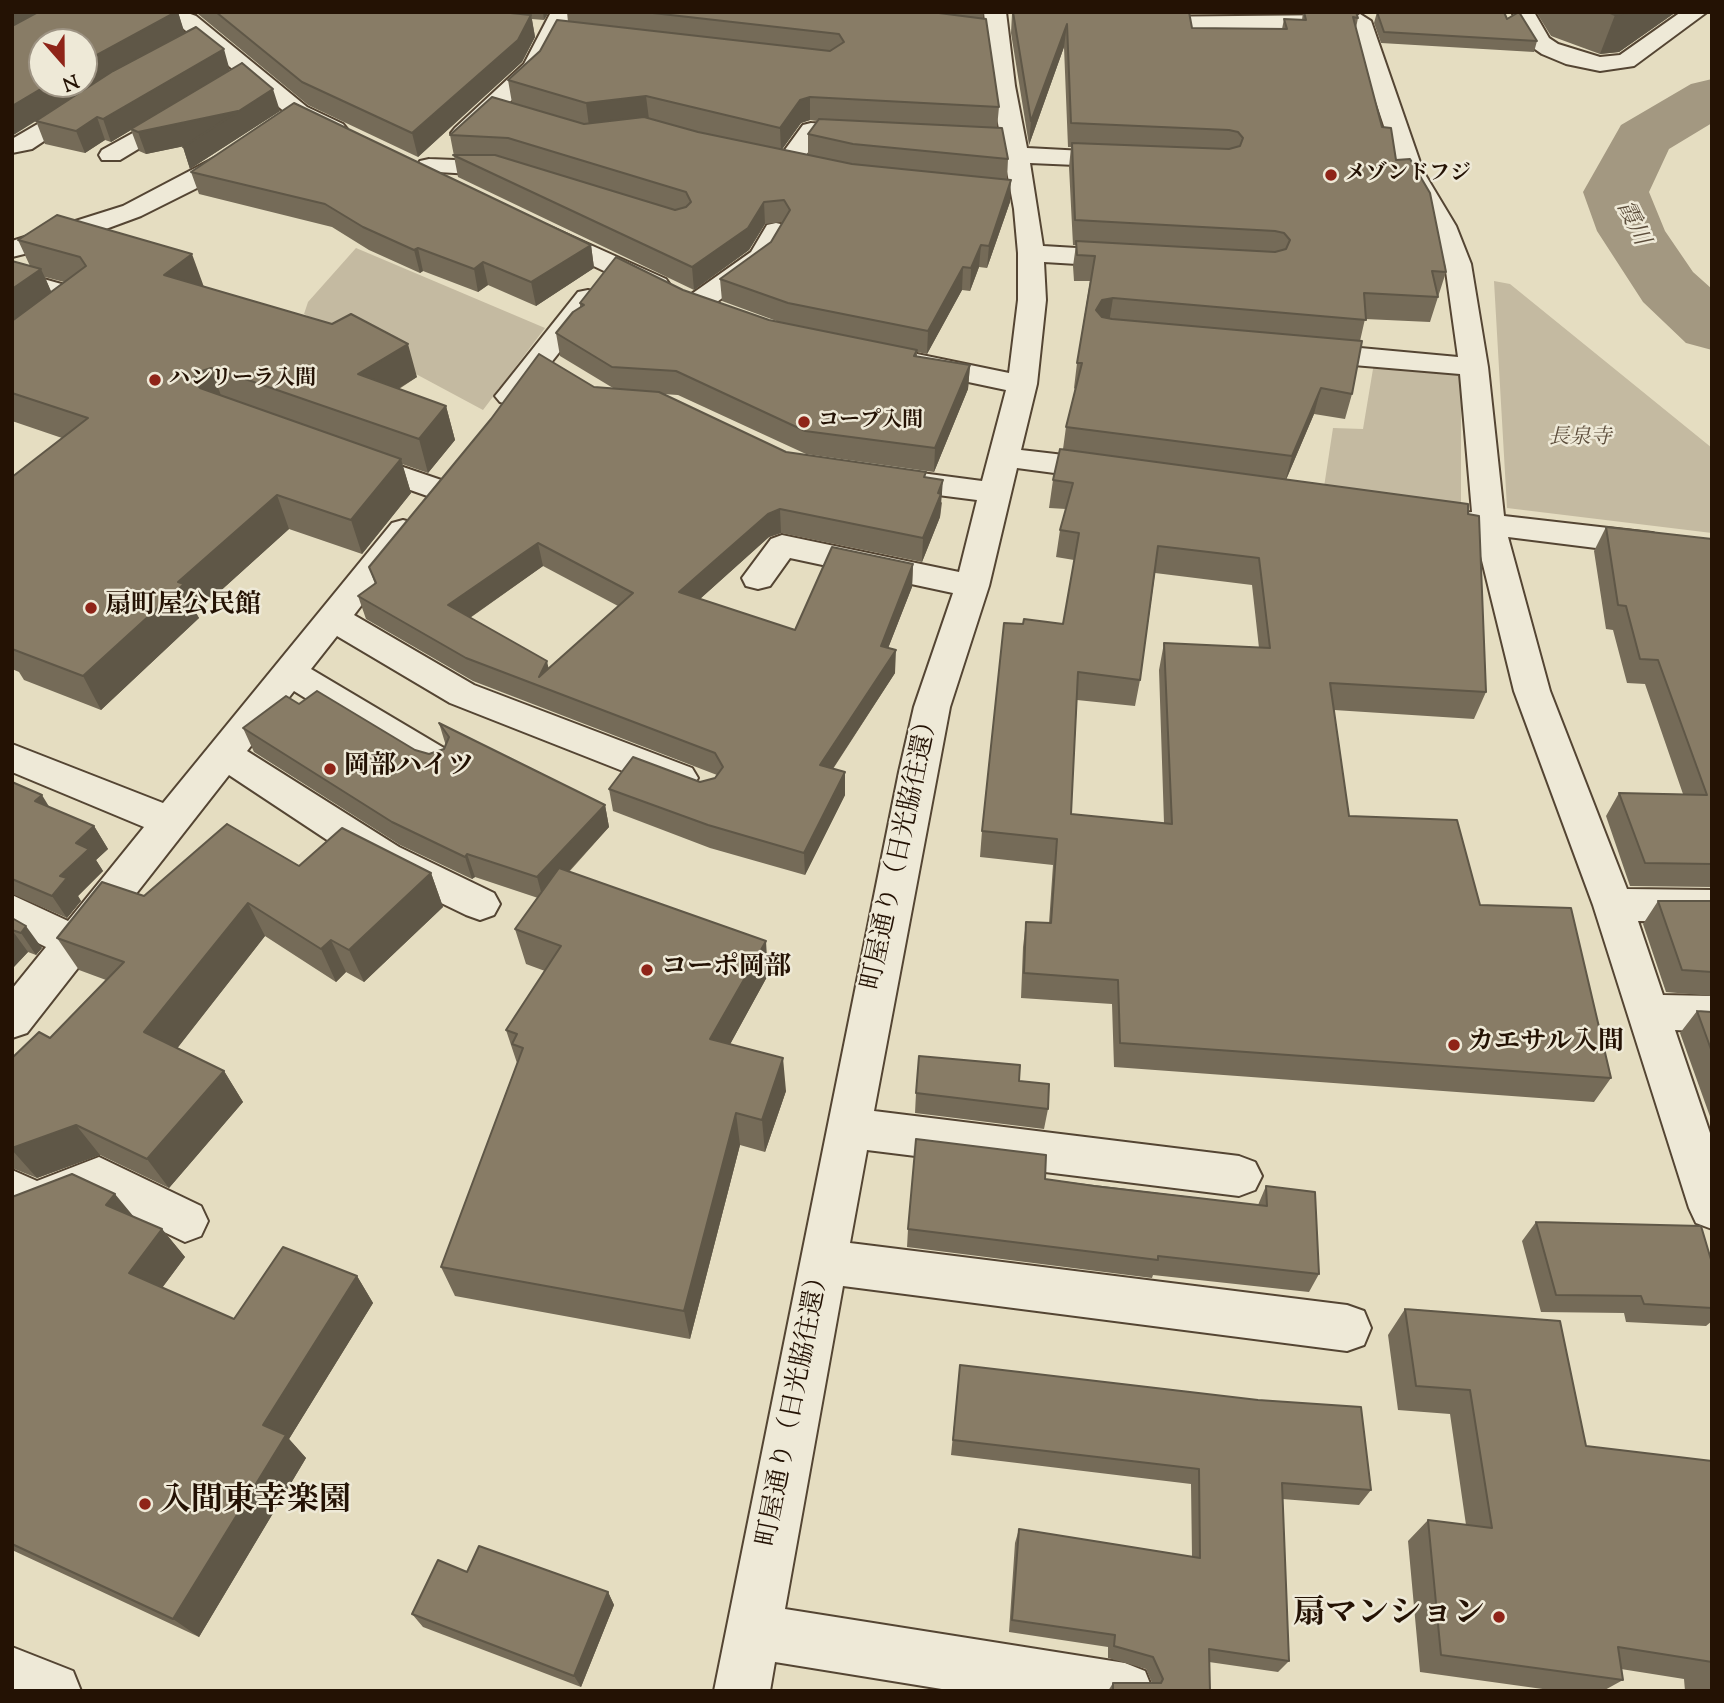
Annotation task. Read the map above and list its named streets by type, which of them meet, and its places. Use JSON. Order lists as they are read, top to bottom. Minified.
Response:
{"streets":{"street":["町屋通り（日光脇往還）"]},"water":["霞川"],"parks":["長泉寺"],"places":["メゾンドフジ","ハンリーラ入間","コープ入間","扇町屋公民館","岡部ハイツ","コーポ岡部","カエサル入間","入間東幸楽園","扇マンション"],"north":"bottom"}
